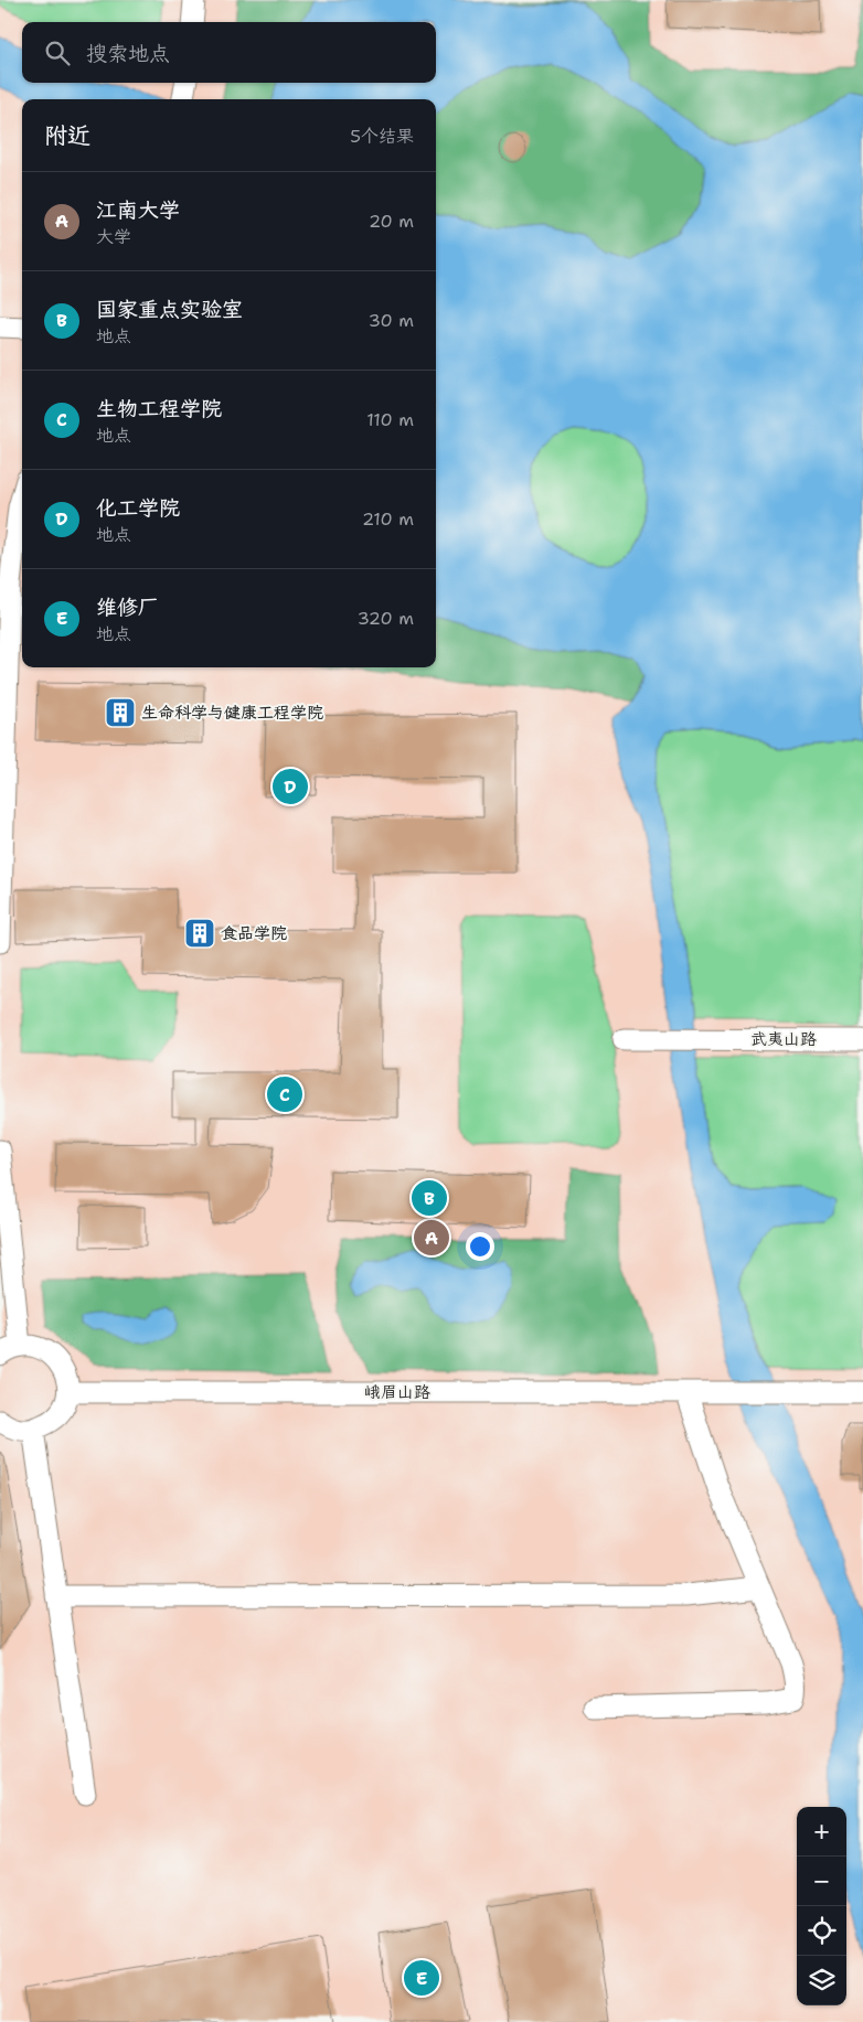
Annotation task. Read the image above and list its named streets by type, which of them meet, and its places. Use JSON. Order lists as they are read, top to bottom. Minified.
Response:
{"streets":{"street":["武夷山路","峨眉山路"]},"places":{"building":["生命科学与健康工程学院","食品学院"]},"page":{"search":"搜索地点","heading":["附近","5个结果"],"list":[{"mark":"A","name":"江南大学","note":"大学","value":"20 m"},{"mark":"B","name":"国家重点实验室","note":"地点","value":"30 m"},{"mark":"C","name":"生物工程学院","note":"地点","value":"110 m"},{"mark":"D","name":"化工学院","note":"地点","value":"210 m"},{"mark":"E","name":"维修厂","note":"地点","value":"320 m"}],"pins":["D","C","B","A","E"],"map_buttons":["+","−"]}}
